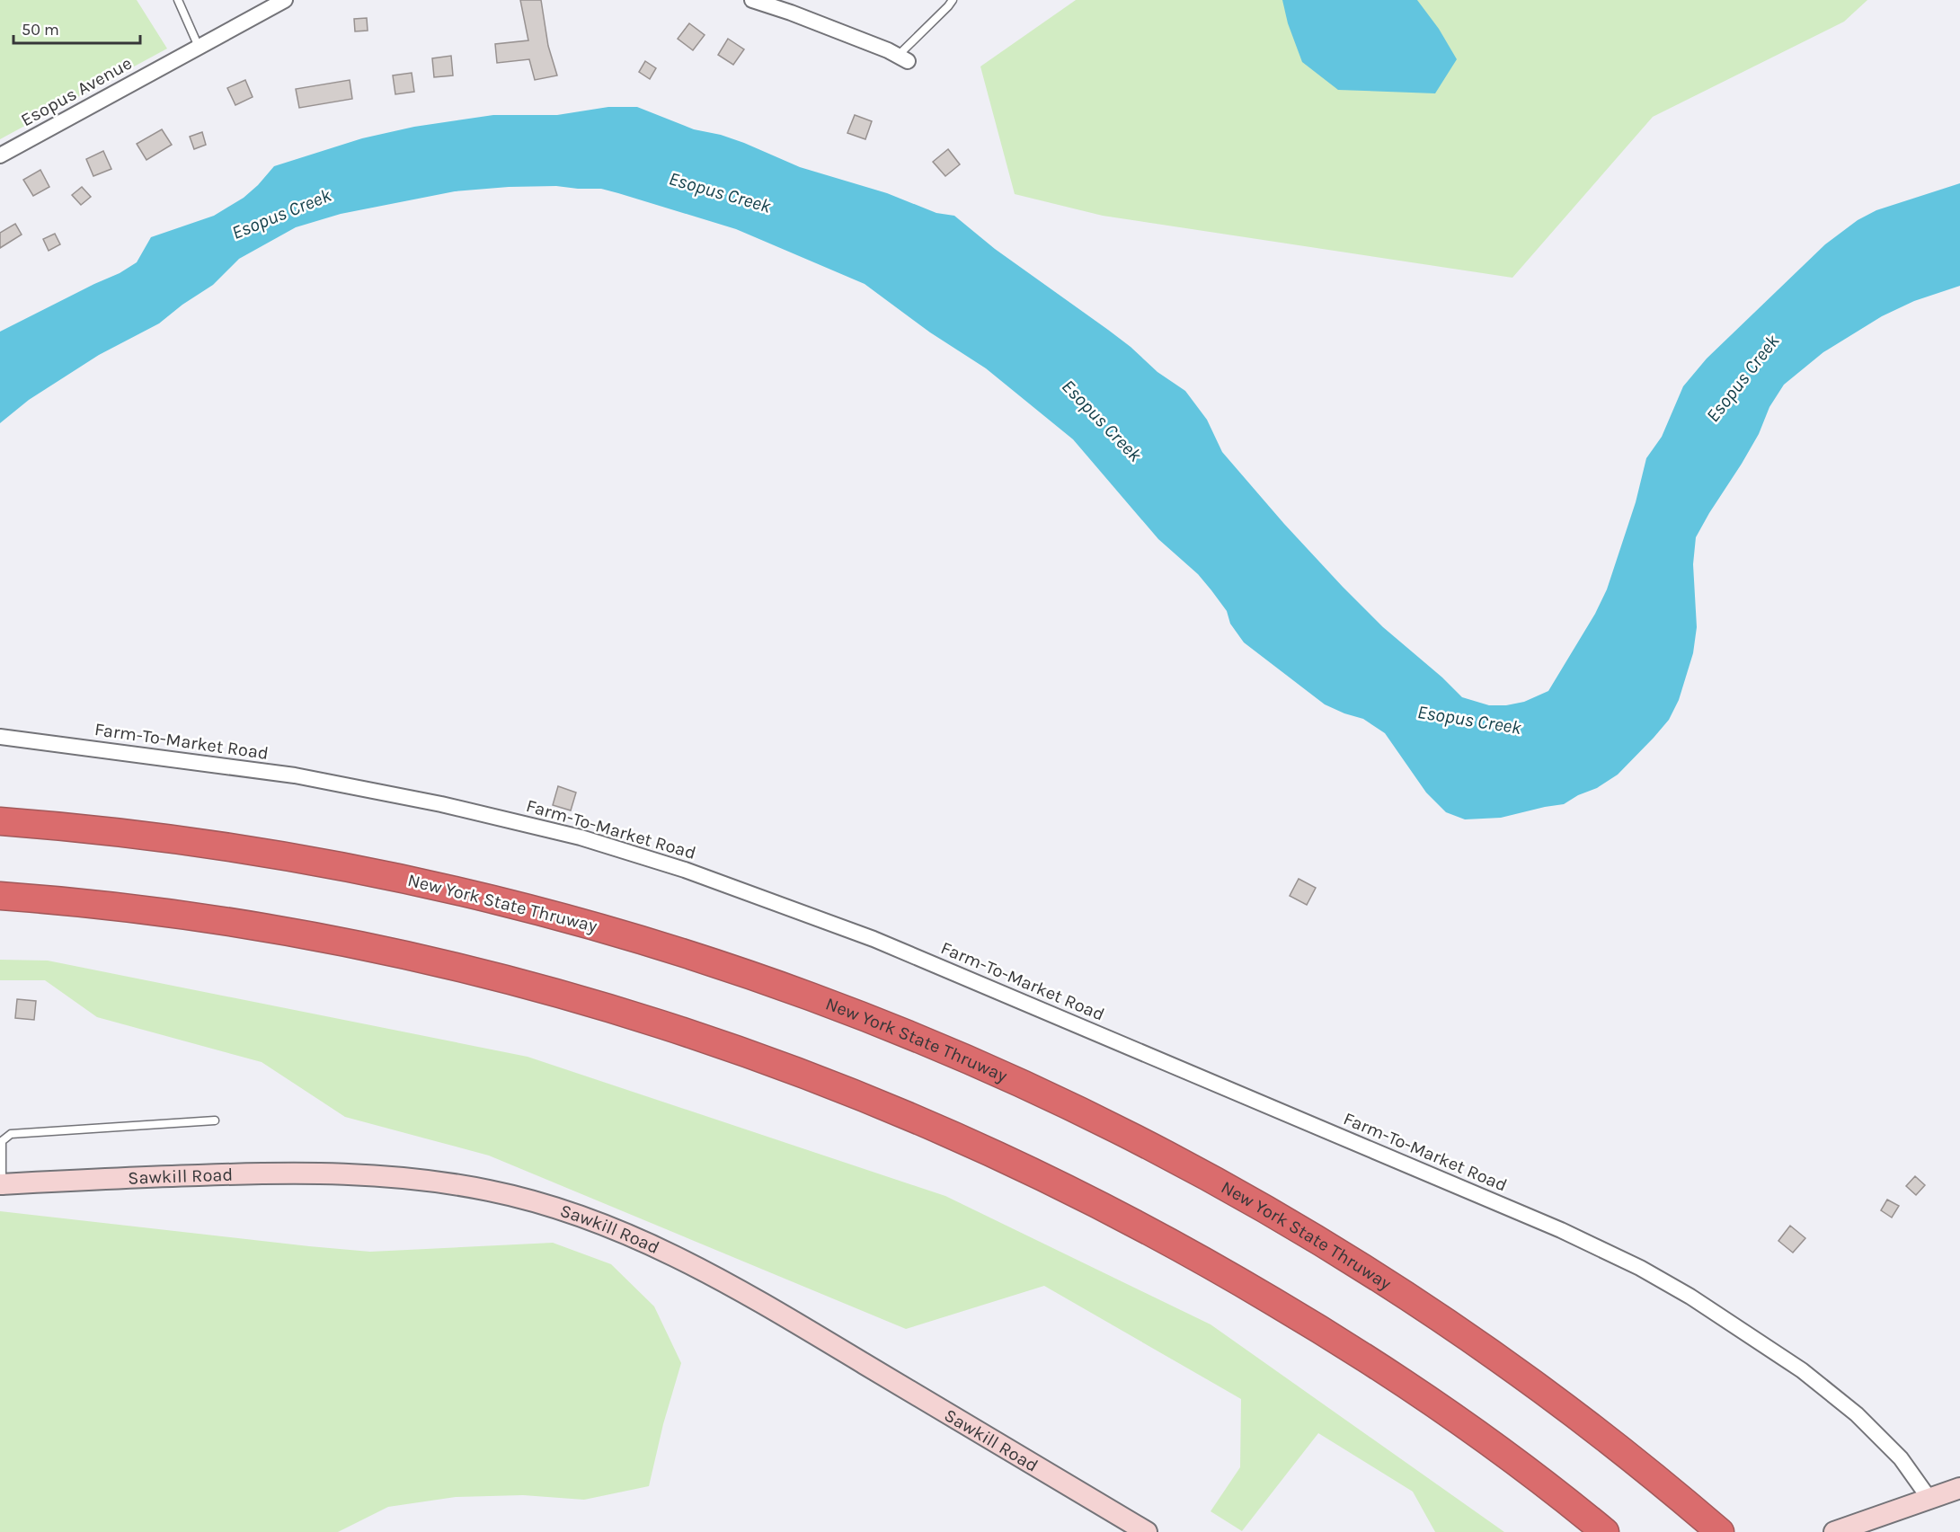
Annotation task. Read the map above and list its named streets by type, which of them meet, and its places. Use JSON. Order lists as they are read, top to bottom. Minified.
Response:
{"streets":{"highway":["New York State Thruway"],"street":["Esopus Avenue","Farm-To-Market Road","Sawkill Road"]},"water":["Esopus Creek"],"scale_bar":"50 m"}
